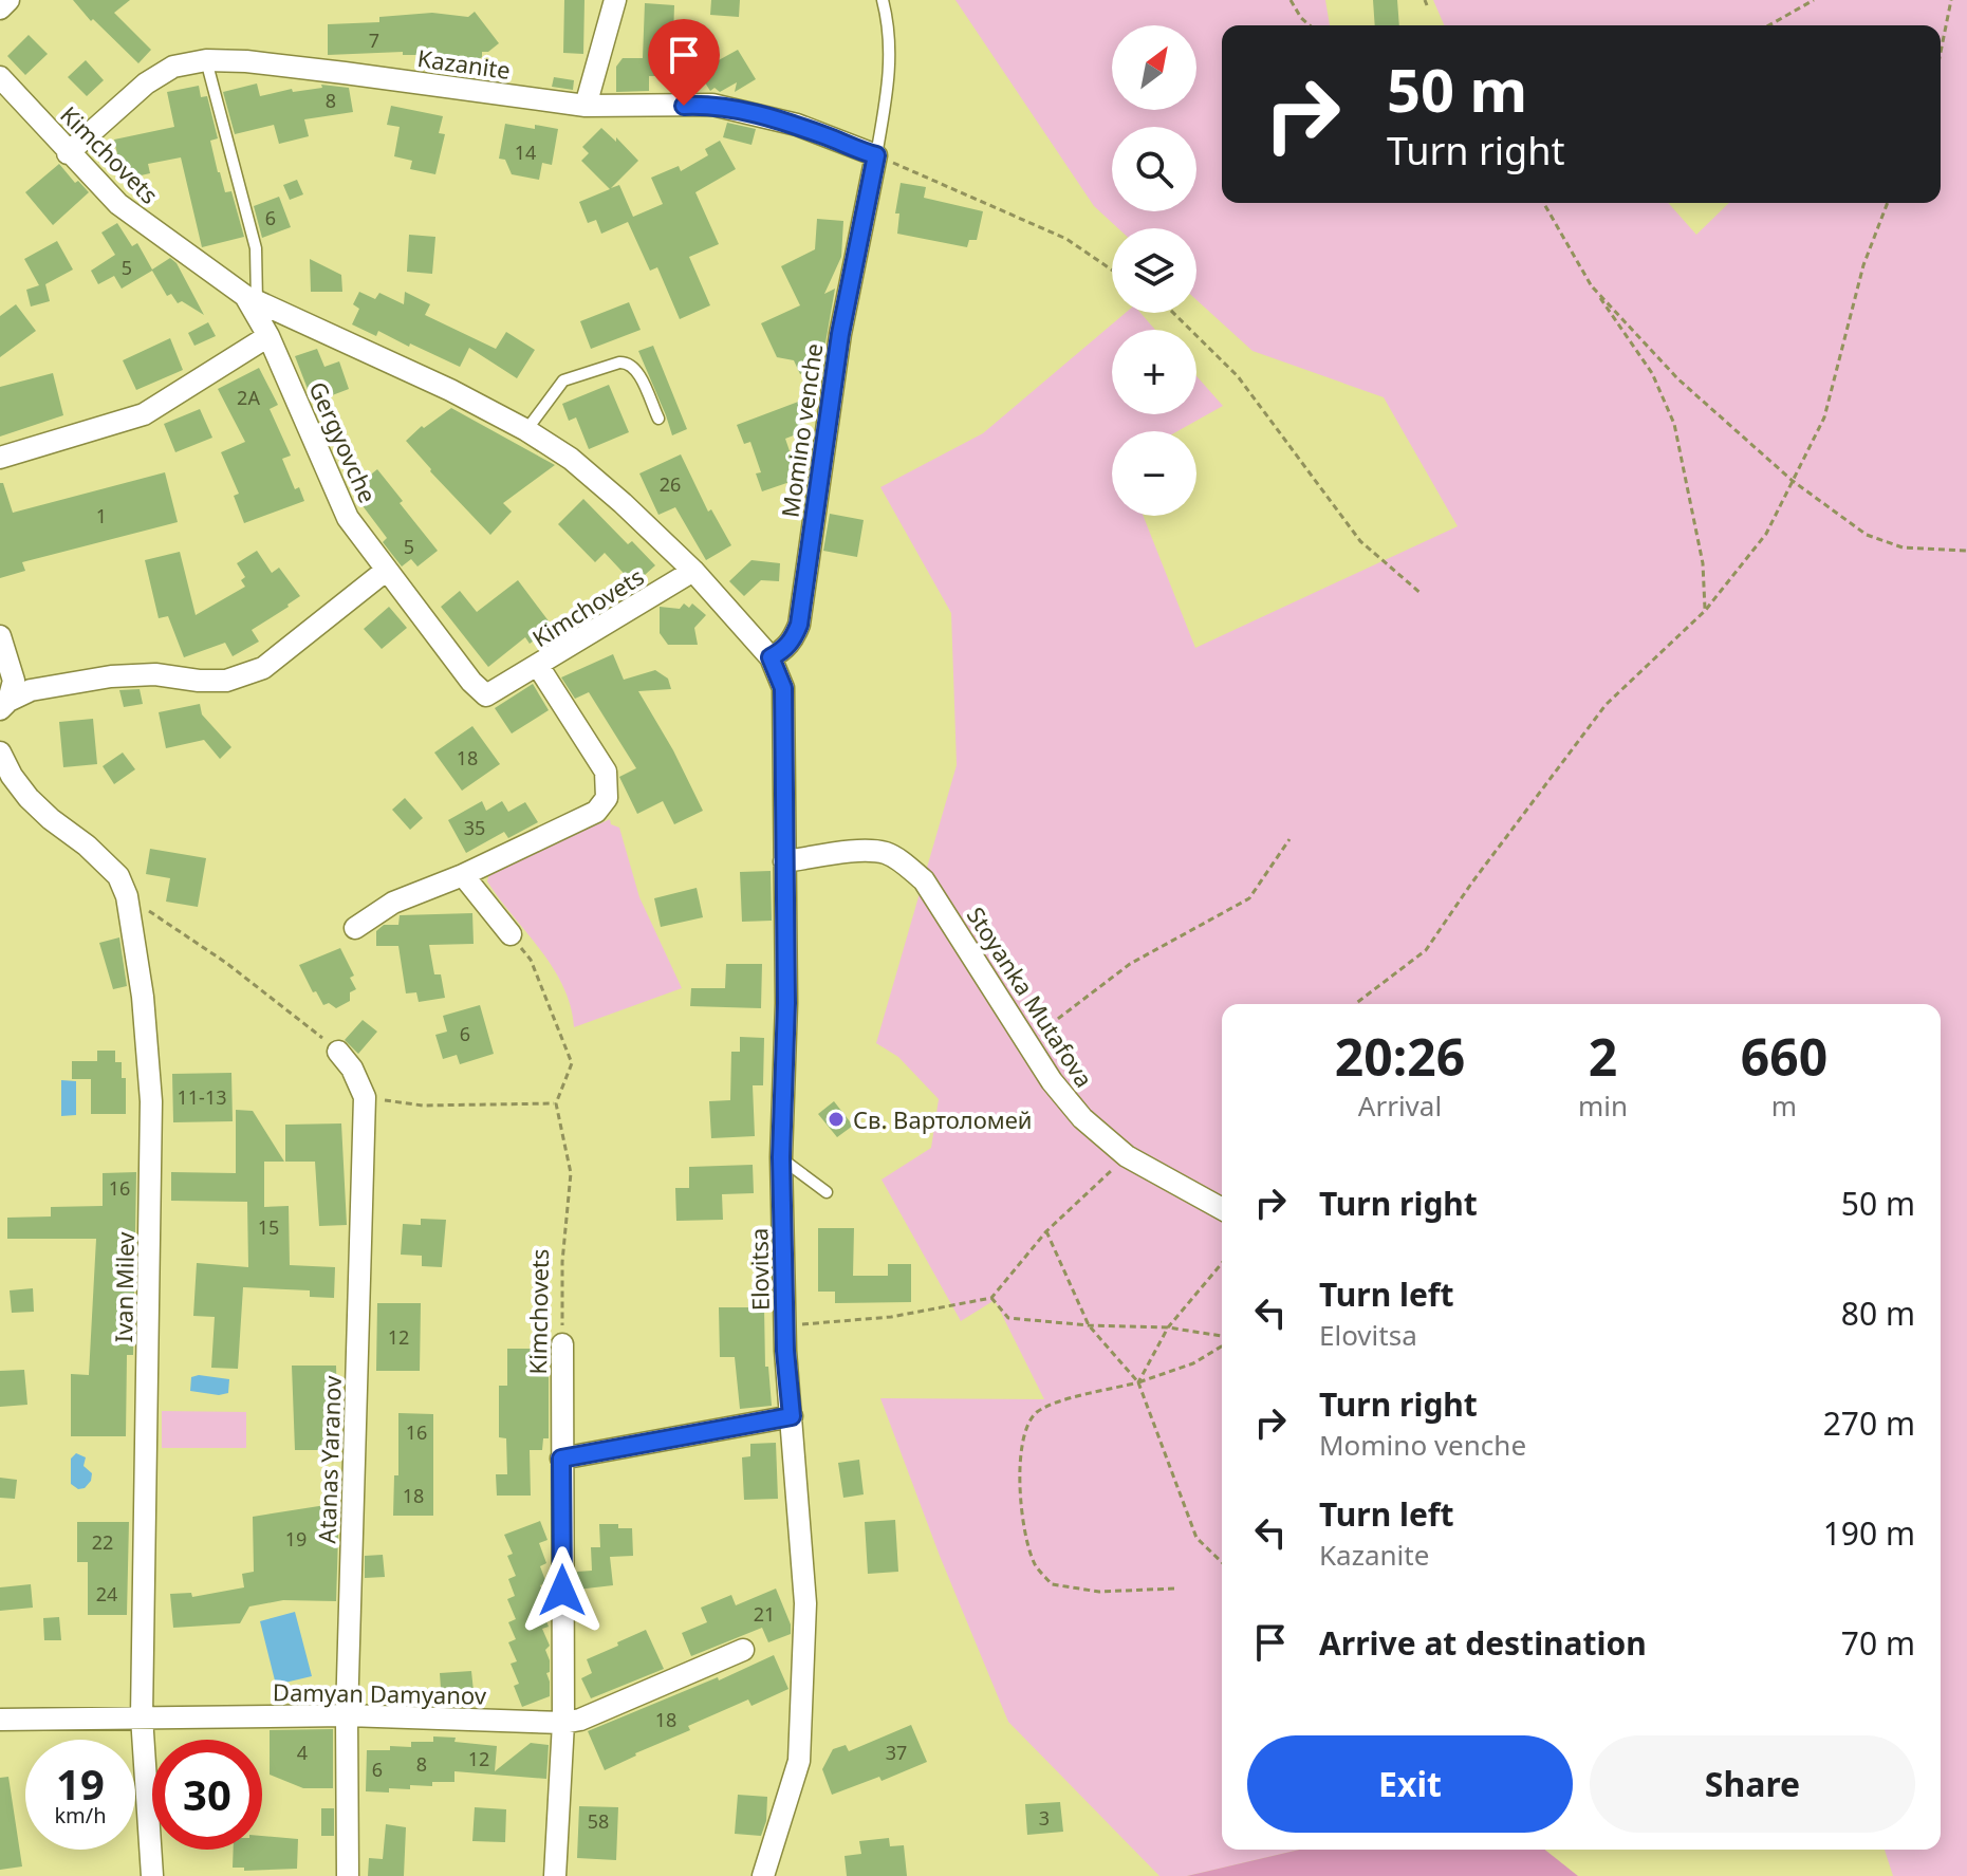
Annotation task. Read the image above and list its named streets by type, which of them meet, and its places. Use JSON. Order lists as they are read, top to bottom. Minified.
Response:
{"streets":{"street":["Kazanite","Kimchovets","Momino venche","Gergyovche","Stoyanka Mutafova","Elovitsa","Ivan Milev","Atanas Yaranov","Damyan Damyanov"]},"crossings":[["Kazanite","Kimchovets"],["Kazanite","Momino venche"],["Kimchovets","Gergyovche"],["Kimchovets","Damyan Damyanov"],["Momino venche","Elovitsa"],["Stoyanka Mutafova","Elovitsa"],["Ivan Milev","Damyan Damyanov"],["Atanas Yaranov","Damyan Damyanov"]],"places":["Св. Вартоломей"],"house_numbers":["7","8","14","6","5","2А","26","1","5","18","35","6","11-13","16","15","12","16","18","19","22","24","21","18","4","37","12","8","6","3","58"],"north":"top right","page":{"map_buttons":["+","−"],"turn":["50 m","Turn right"],"eta":["20:26","Arrival","2","min","660","m"],"list":[{"name":"Turn right","value":"50 m"},{"name":"Turn left","note":"Elovitsa","value":"80 m"},{"name":"Turn right","note":"Momino venche","value":"270 m"},{"name":"Turn left","note":"Kazanite","value":"190 m"},{"name":"Arrive at destination","value":"70 m"}],"buttons":["Exit","Share"],"speed":"19 km/h","limit":"30"}}
